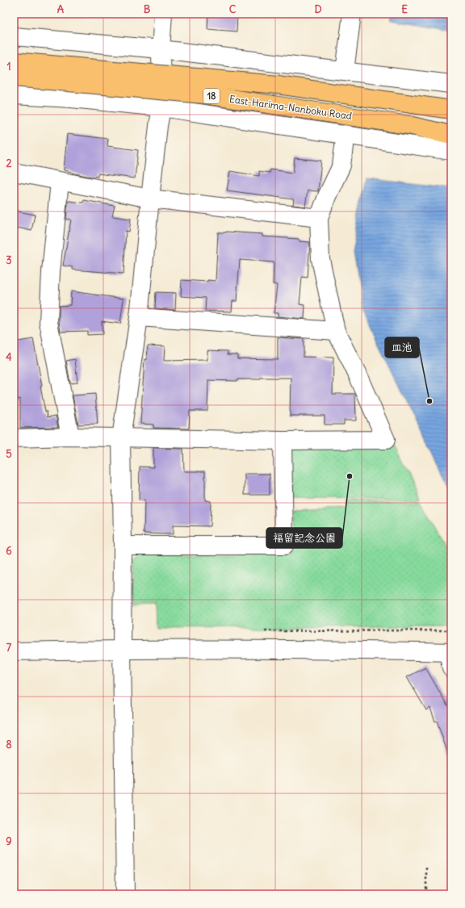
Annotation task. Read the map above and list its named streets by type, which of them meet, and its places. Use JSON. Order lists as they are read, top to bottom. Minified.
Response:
{"streets":{"highway":["18","East-Harima-Nanboku Road"]},"crossings":[["18","East-Harima-Nanboku Road"]],"places":["皿池","福留記念公園"],"grid":{"columns":["A","B","C","D","E"],"rows":["1","2","3","4","5","6","7","8","9"]}}
